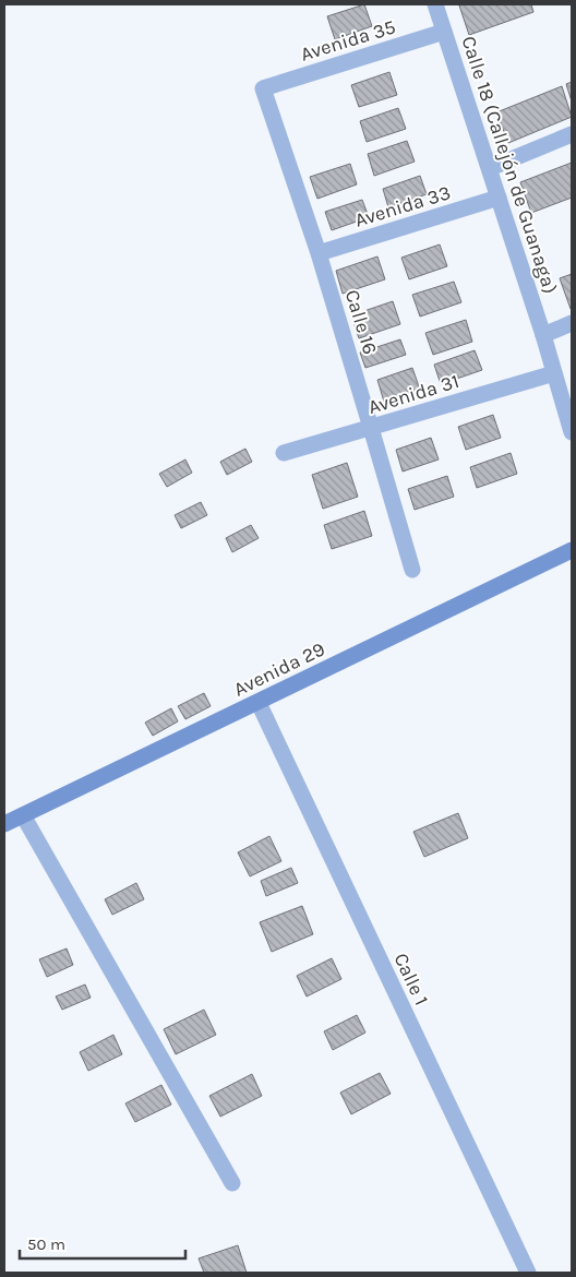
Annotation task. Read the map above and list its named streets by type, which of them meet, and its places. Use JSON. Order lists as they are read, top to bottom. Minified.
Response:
{"streets":{"main road":["Avenida 29"],"street":["Avenida 35","Calle 18 (Callejón de Guanaga)","Avenida 33","Calle 16","Avenida 31","Calle 1"]},"crossings":[["Avenida 35","Calle 18 (Callejón de Guanaga)"],["Avenida 35","Calle 16"],["Calle 18 (Callejón de Guanaga)","Avenida 33"],["Calle 18 (Callejón de Guanaga)","Avenida 31"],["Avenida 33","Calle 16"],["Calle 16","Avenida 31"],["Avenida 29","Calle 1"]],"scale_bar":"50 m"}
